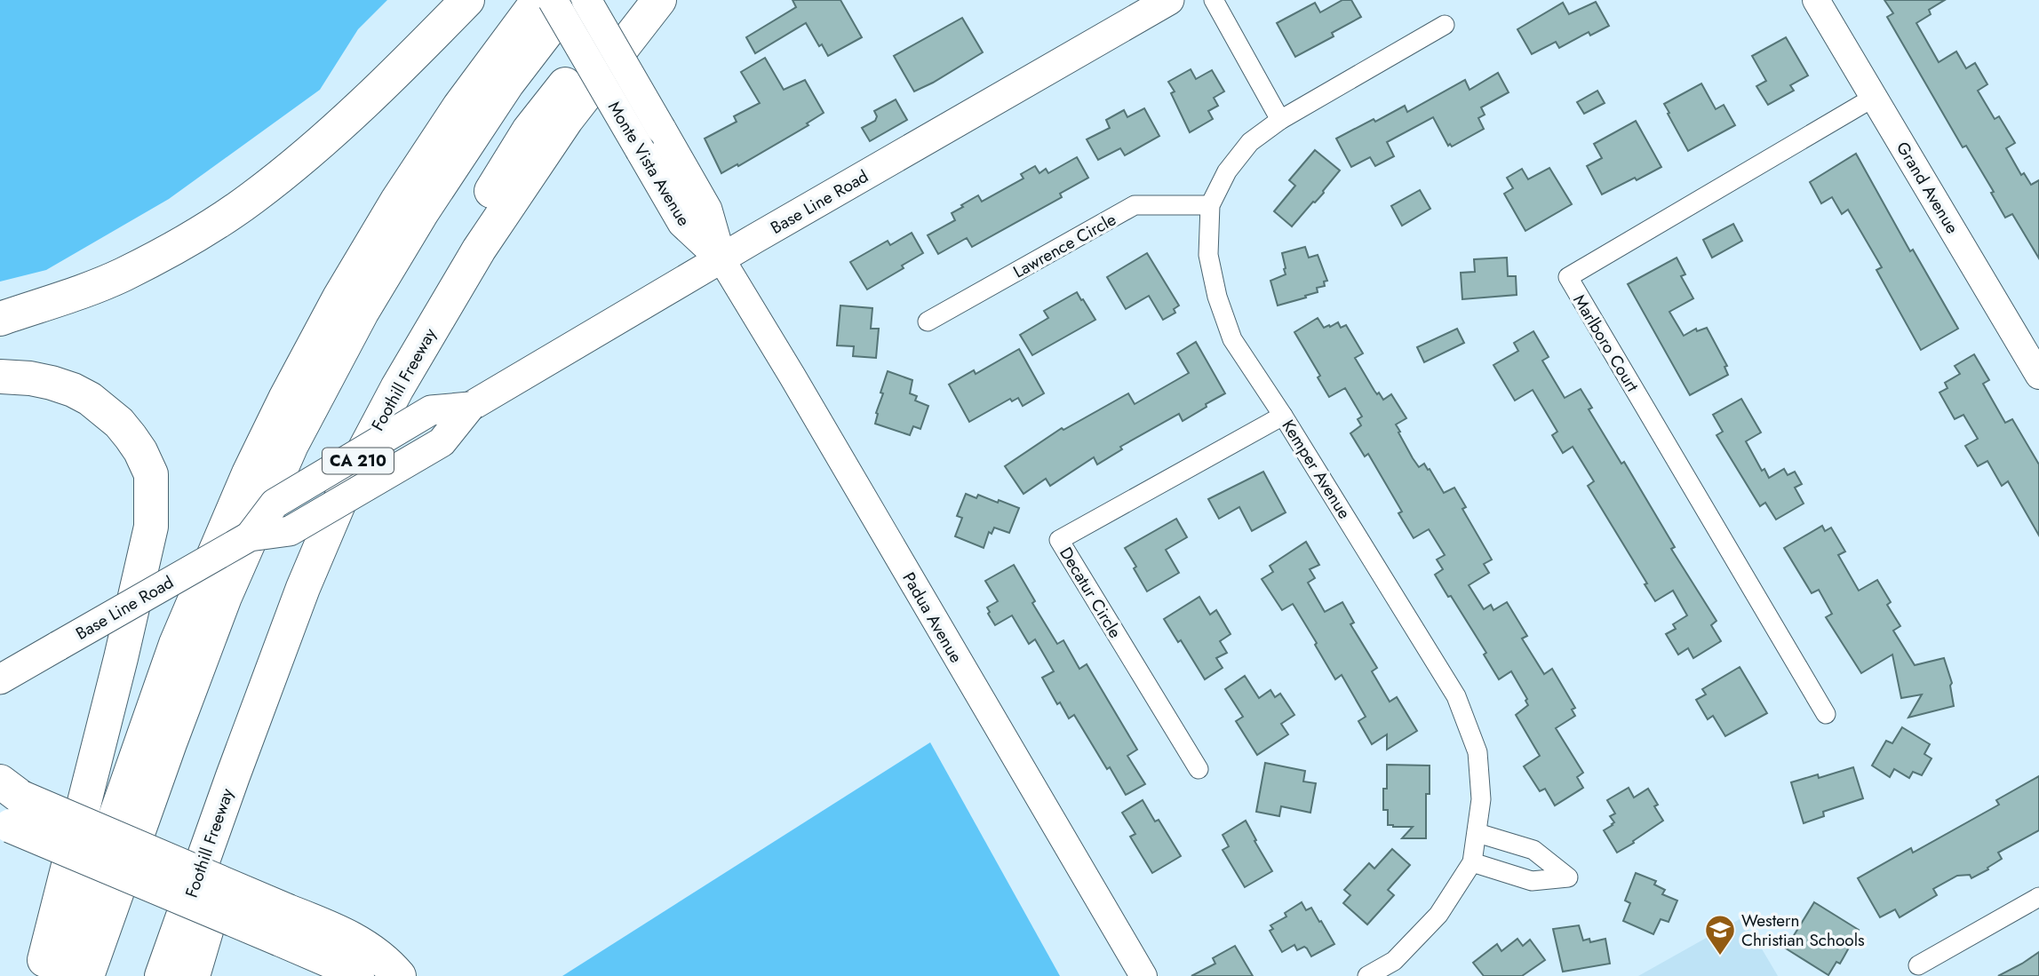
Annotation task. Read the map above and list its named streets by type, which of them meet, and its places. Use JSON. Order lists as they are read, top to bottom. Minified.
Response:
{"streets":{"highway":["Foothill Freeway","CA 210"],"main road":["Monte Vista Avenue","Base Line Road"],"street":["Grand Avenue","Lawrence Circle","Marlboro Court","Kemper Avenue","Decatur Circle","Padua Avenue"]},"crossings":[["Monte Vista Avenue","Base Line Road"],["Monte Vista Avenue","Padua Avenue"],["Grand Avenue","Marlboro Court"],["Base Line Road","Padua Avenue"],["Lawrence Circle","Kemper Avenue"],["Kemper Avenue","Decatur Circle"]],"places":{"school or university":["Western Christian Schools"]}}
